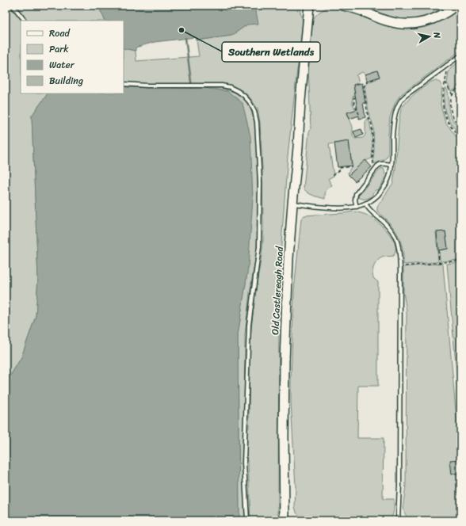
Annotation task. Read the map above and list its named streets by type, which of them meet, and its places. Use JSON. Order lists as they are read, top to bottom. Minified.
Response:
{"streets":{"street":["Old Castlereagh Road"]},"places":["Southern Wetlands"],"legend":["Road","Park","Water","Building"],"north":"right"}
